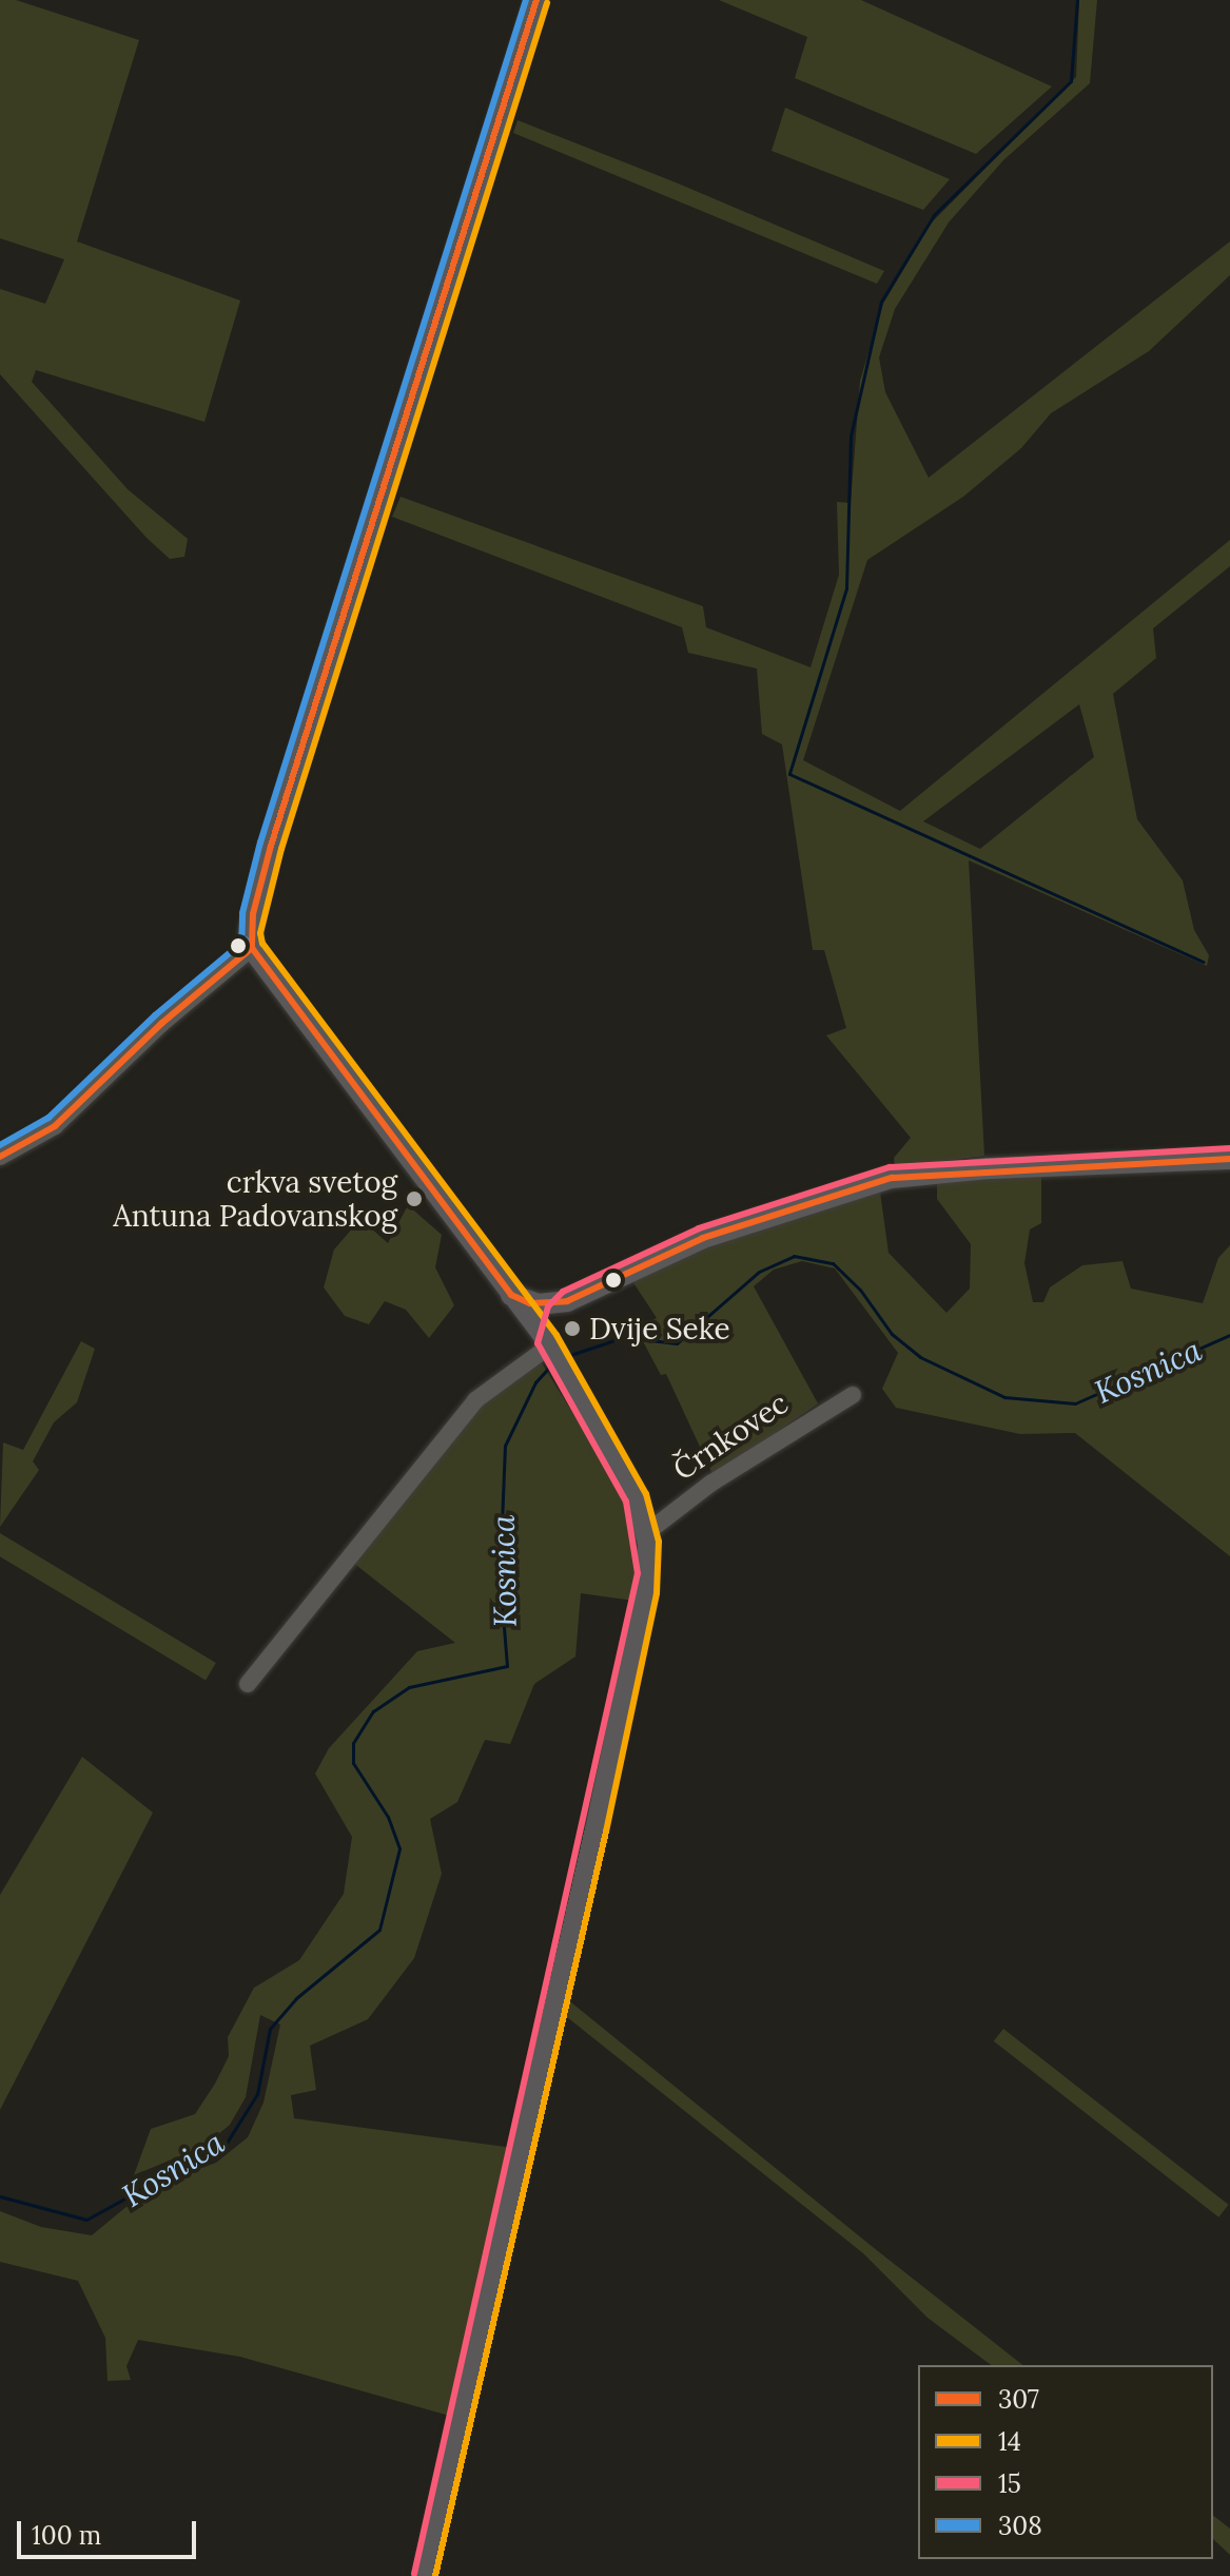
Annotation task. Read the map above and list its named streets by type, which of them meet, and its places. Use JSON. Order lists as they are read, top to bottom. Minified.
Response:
{"streets":{"street":["Črnkovec"]},"water":["Kosnica"],"places":["crkva svetog Antuna Padovanskog","Dvije Seke"],"lines":["transit line 307","transit line 308","transit line 14","transit line 15"],"legend":["307","14","15","308"],"scale_bar":"100 m"}
